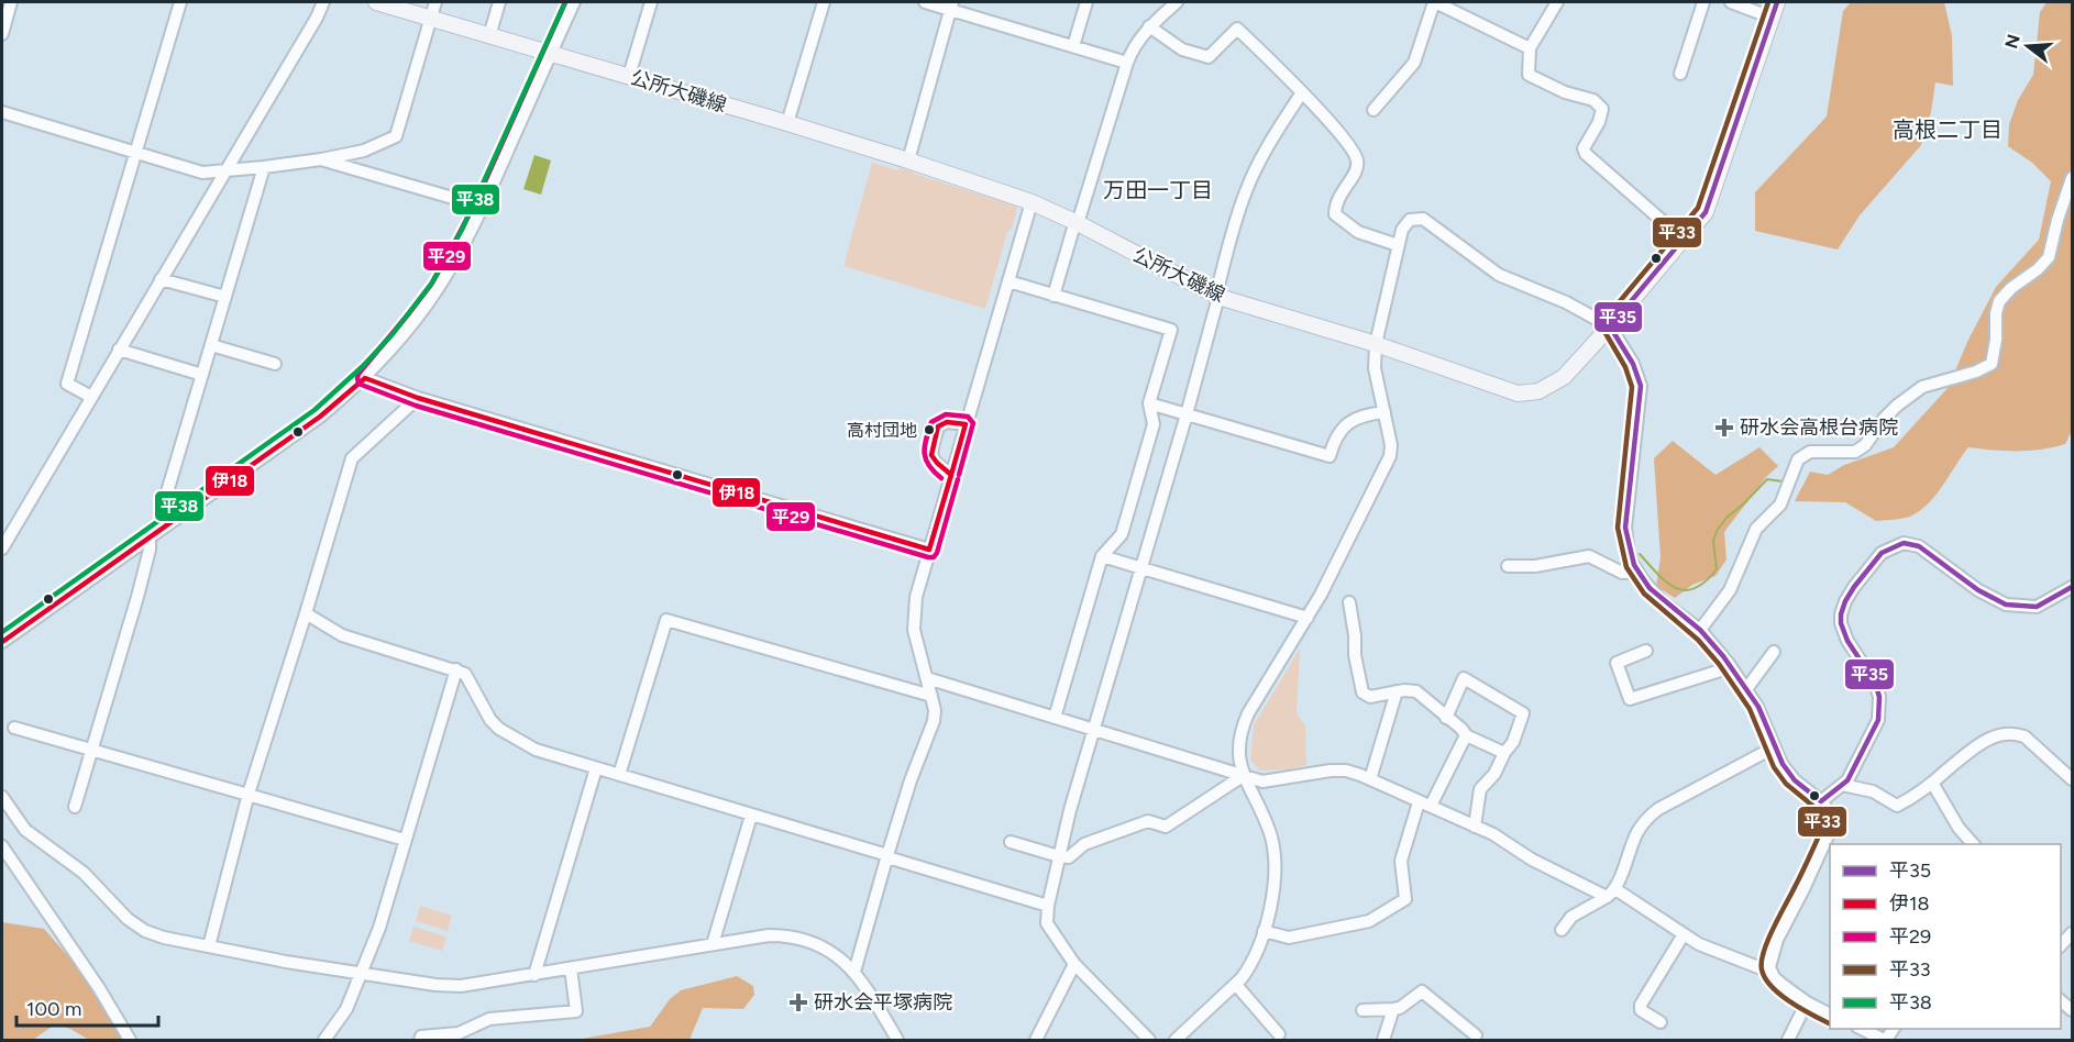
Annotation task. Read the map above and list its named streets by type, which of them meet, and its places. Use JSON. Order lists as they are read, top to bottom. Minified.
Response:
{"streets":{"main road":["公所大磯線"]},"districts":["高根二丁目","万田一丁目"],"places":{"health":["研水会高根台病院","研水会平塚病院"],"other":["高村団地"]},"lines":["transit line 平35","transit line 平29","transit line 平33","transit line 平38","transit line 伊18"],"legend":["平35","伊18","平29","平33","平38"],"scale_bar":"100 m","north":"left"}
